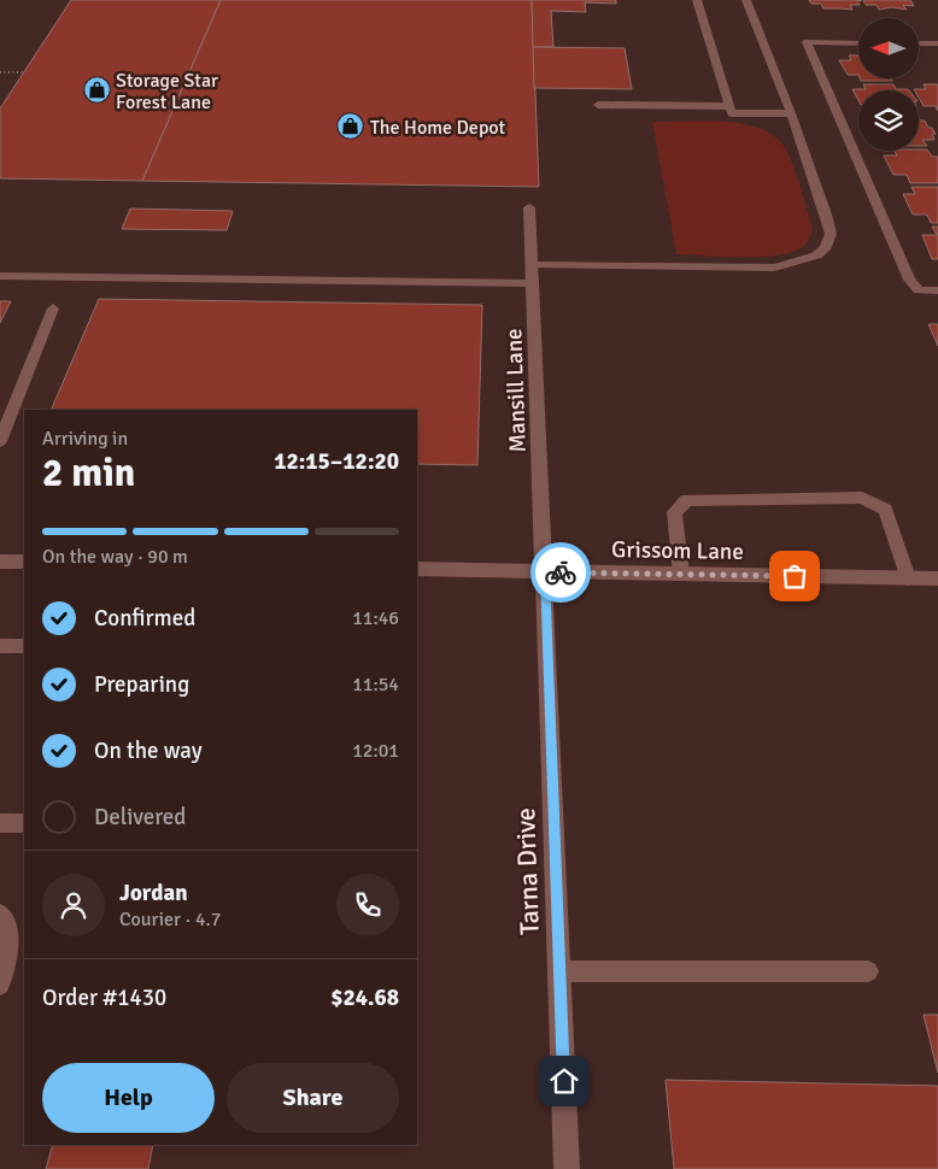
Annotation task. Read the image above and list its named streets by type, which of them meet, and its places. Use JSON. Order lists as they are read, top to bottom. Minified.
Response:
{"streets":{"street":["Mansill Lane","Grissom Lane","Tarna Drive"]},"crossings":[["Mansill Lane","Grissom Lane"],["Mansill Lane","Tarna Drive"],["Grissom Lane","Tarna Drive"]],"places":{"shop":["Storage Star Forest Lane","The Home Depot"]},"north":"left","page":{"heading":["2 min","Arriving in","12:15–12:20"],"panel":["Jordan","Courier · 4.7","Order #1430","$24.68"],"bar":"On the way · 90 m","list":[["Confirmed","11:46"],["Preparing","11:54"],["On the way","12:01"],"Delivered"],"buttons":["Help","Share"]}}
